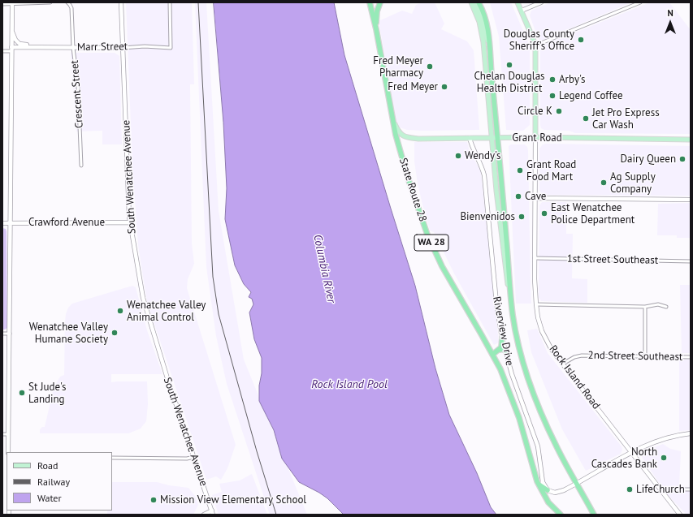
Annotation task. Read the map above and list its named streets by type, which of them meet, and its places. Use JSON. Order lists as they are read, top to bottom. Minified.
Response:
{"streets":{"highway":["State Route 28","WA 28"],"main road":["Marr Street","Grant Road","South Wenatchee Avenue","Crawford Avenue","Riverview Drive","Rock Island Road"],"street":["Crescent Street","1st Street Southeast","2nd Street Southeast"]},"crossings":[["Marr Street","Crescent Street"],["Marr Street","South Wenatchee Avenue"],["Grant Road","State Route 28"],["Grant Road","Riverview Drive"],["Grant Road","Rock Island Road"],["South Wenatchee Avenue","Crawford Avenue"],["State Route 28","WA 28"],["1st Street Southeast","Rock Island Road"],["2nd Street Southeast","Rock Island Road"]],"water":["Columbia River","Rock Island Pool"],"places":["Douglas County Sheriff's Office","Chelan Douglas Health District","Fred Meyer Pharmacy","Arby's","Fred Meyer","Legend Coffee","Circle K","Jet Pro Express Car Wash","Wendy's","Dairy Queen","Grant Road Food Mart","Ag Supply Company","Cave","East Wenatchee Police Department","Bienvenidos","Wenatchee Valley Animal Control","Wenatchee Valley Humane Society","St Jude's Landing","North Cascades Bank","LifeChurch","Mission View Elementary School"],"legend":["Road","Railway","Water"],"north":"top"}
